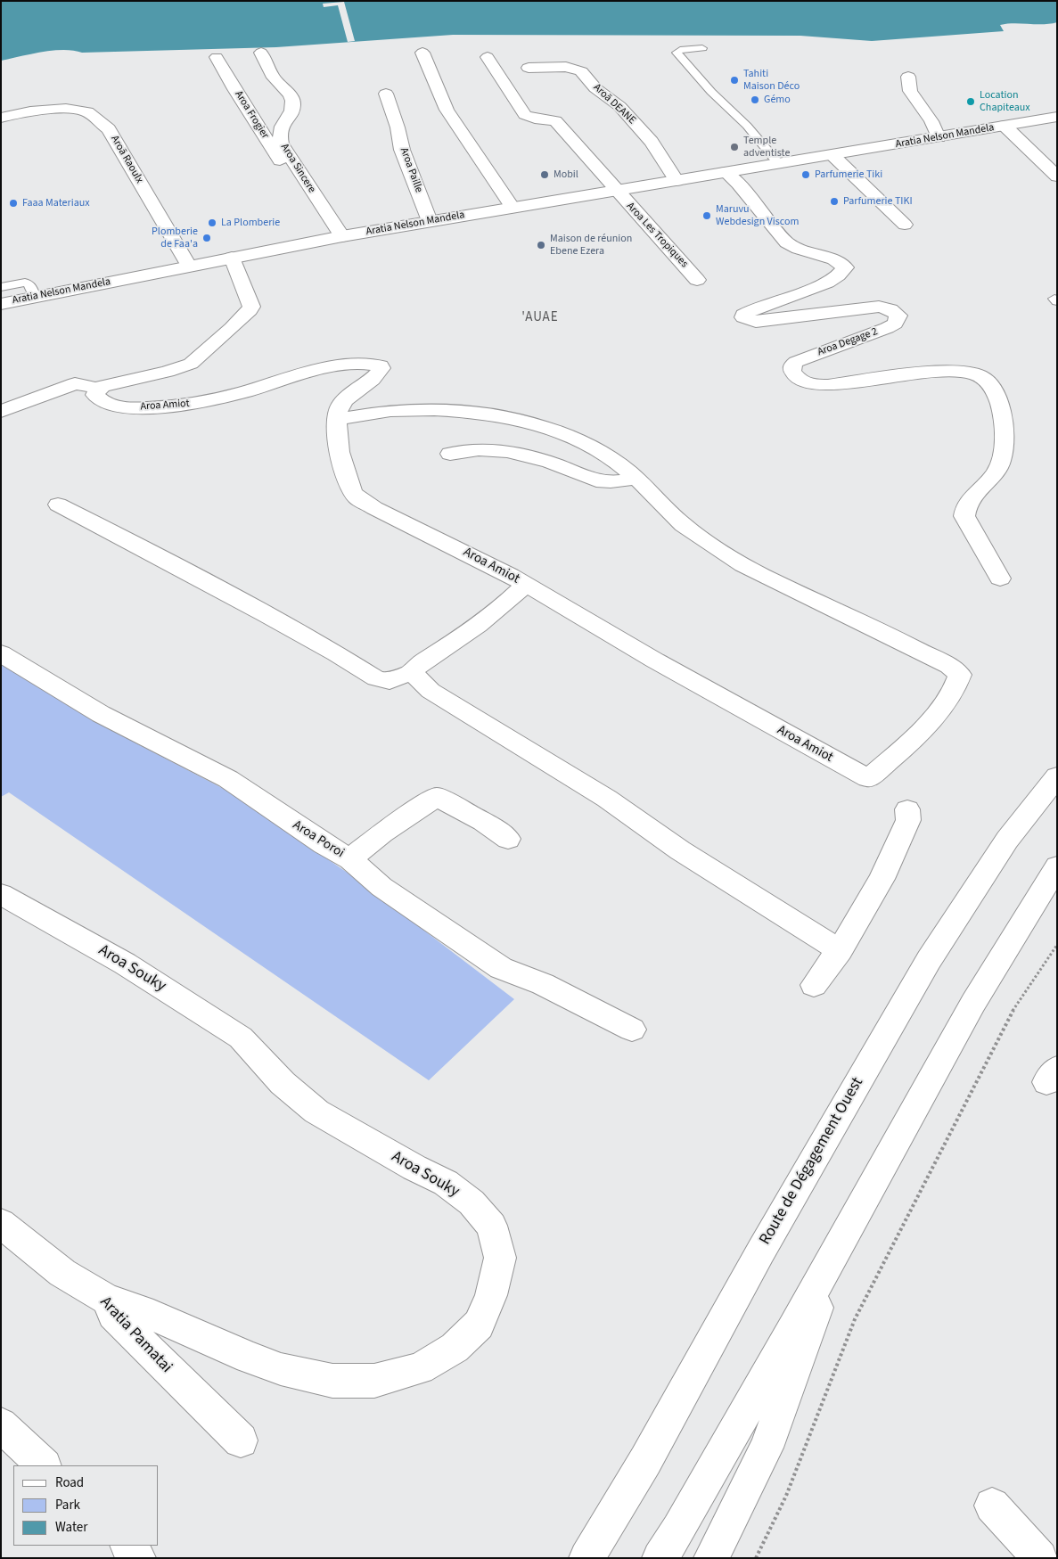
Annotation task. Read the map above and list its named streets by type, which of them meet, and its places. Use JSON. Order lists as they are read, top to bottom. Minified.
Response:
{"streets":{"main road":["Aroā DEANE","Aroa Frogier","Aratia Nelson Mandela","Aroā Raoulx","Aroa Sincere","Aroa Paille","Aroa Les Tropiques","Aroa Degage 2","Aroa Amiot","Aroa Poroi","Aroa Souky","Route de Dégagement Ouest","Aratia Pamatai"]},"crossings":[["Aroā DEANE","Aratia Nelson Mandela"],["Aroa Frogier","Aratia Nelson Mandela"],["Aroa Frogier","Aroa Sincere"],["Aratia Nelson Mandela","Aroā Raoulx"],["Aratia Nelson Mandela","Aroa Sincere"],["Aratia Nelson Mandela","Aroa Paille"],["Aratia Nelson Mandela","Aroa Les Tropiques"],["Aratia Nelson Mandela","Aroa Degage 2"],["Aroa Souky","Aratia Pamatai"]],"districts":["'AUAE"],"places":["Tahiti Maison Déco","Gémo","Location Chapiteaux","Temple adventiste","Mobil","Parfumerie Tiki","Parfumerie TIKI","Faaa Materiaux","Maruvu Webdesign Viscom","La Plomberie","Plomberie de Faa'a","Maison de réunion Ebene Ezera"],"legend":["Road","Park","Water"]}
